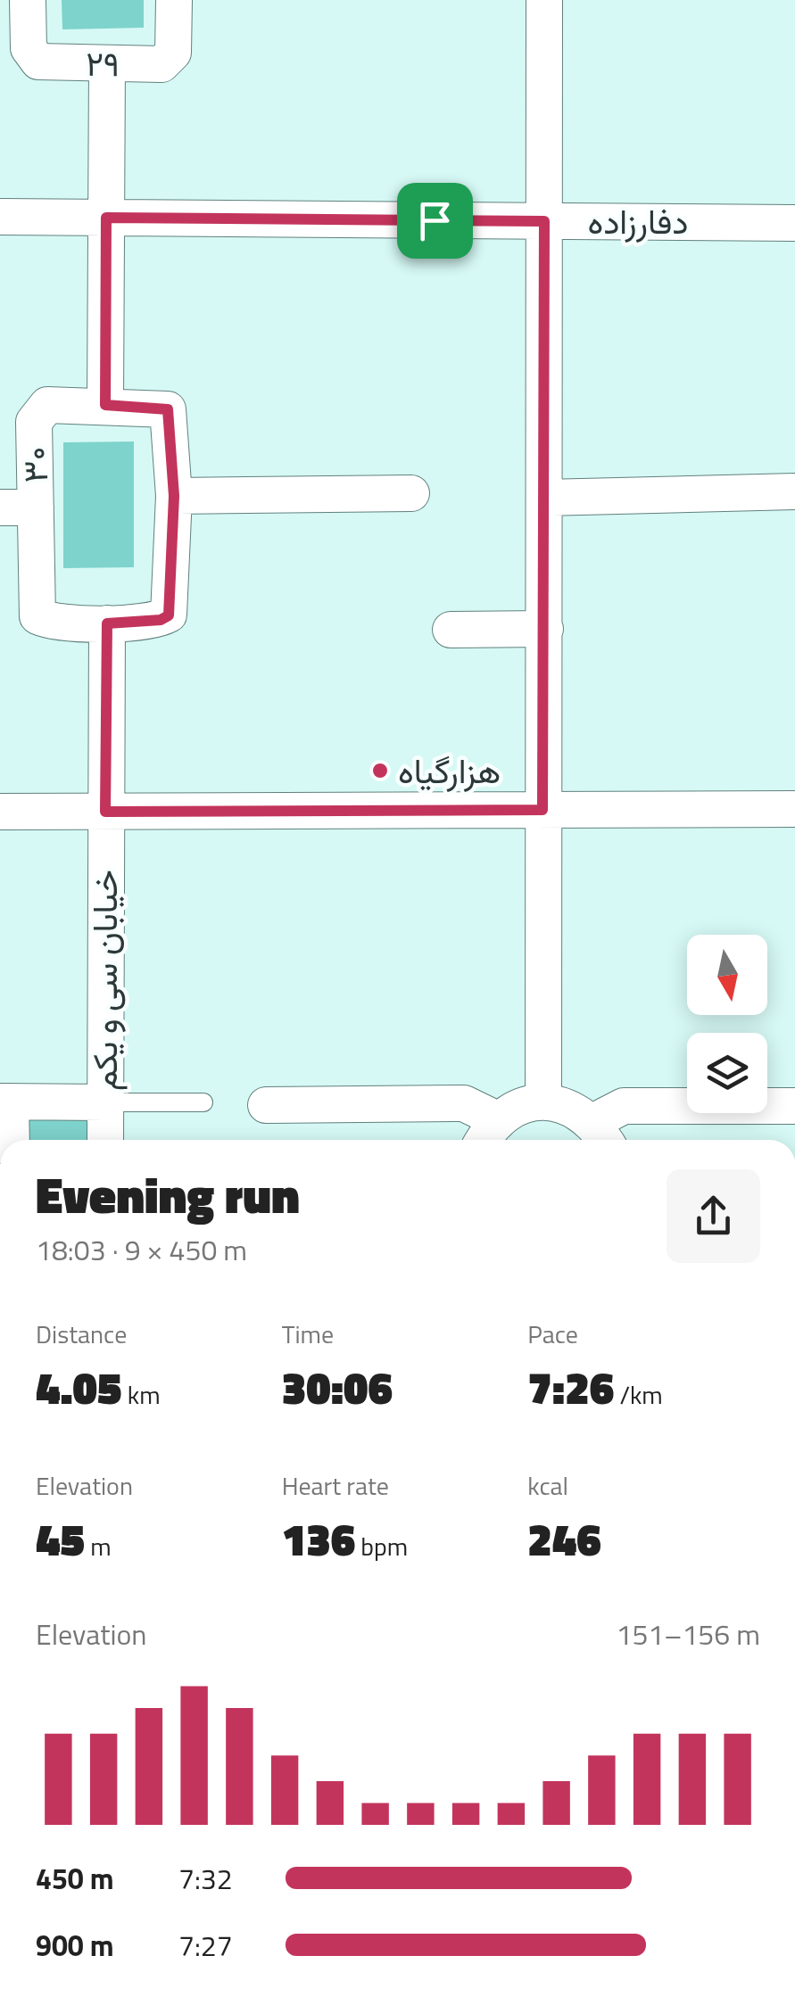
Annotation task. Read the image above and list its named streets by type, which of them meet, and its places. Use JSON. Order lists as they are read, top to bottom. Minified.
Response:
{"streets":{"street":["۲۹","دفارزاده","۳۰","خیابان سی و یکم"]},"crossings":[["۳۰","خیابان سی و یکم"]],"places":["هزارگیاه"],"north":"bottom","page":{"heading":["Evening run","18:03 · 9 × 450 m"],"stats":[["Distance","4.05 km"],["Time","30:06"],["Pace","7:26 /km"],["Elevation","45 m"],["Heart rate","136 bpm"],["kcal","246"]],"chart":["Elevation","151–156 m"],"list":[{"name":"450 m","note":"7:32"},{"name":"900 m","note":"7:27"}]}}
